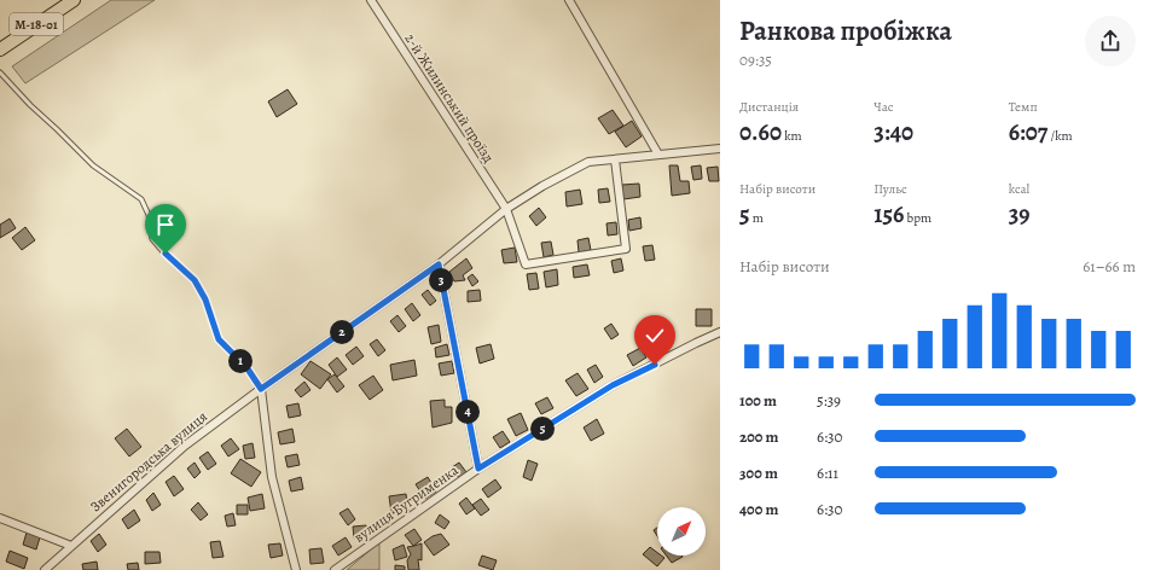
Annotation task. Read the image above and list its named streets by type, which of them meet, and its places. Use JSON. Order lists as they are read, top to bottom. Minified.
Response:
{"streets":{"highway":["М-18-01"],"street":["2-й Жилинський проїзд","Звенигородська вулиця","вулиця Бугрименка"]},"crossings":[["2-й Жилинський проїзд","Звенигородська вулиця"]],"north":"top right","page":{"heading":["Ранкова пробіжка","09:35"],"stats":[["Дистанція","0.60 km"],["Час","3:40"],["Темп","6:07 /km"],["Набір висоти","5 m"],["Пульс","156 bpm"],["kcal","39"]],"chart":["Набір висоти","61–66 m"],"pins":["3","2","1","4","5"],"list":[{"name":"100 m","note":"5:39"},{"name":"200 m","note":"6:30"},{"name":"300 m","note":"6:11"},{"name":"400 m","note":"6:30"}]}}
